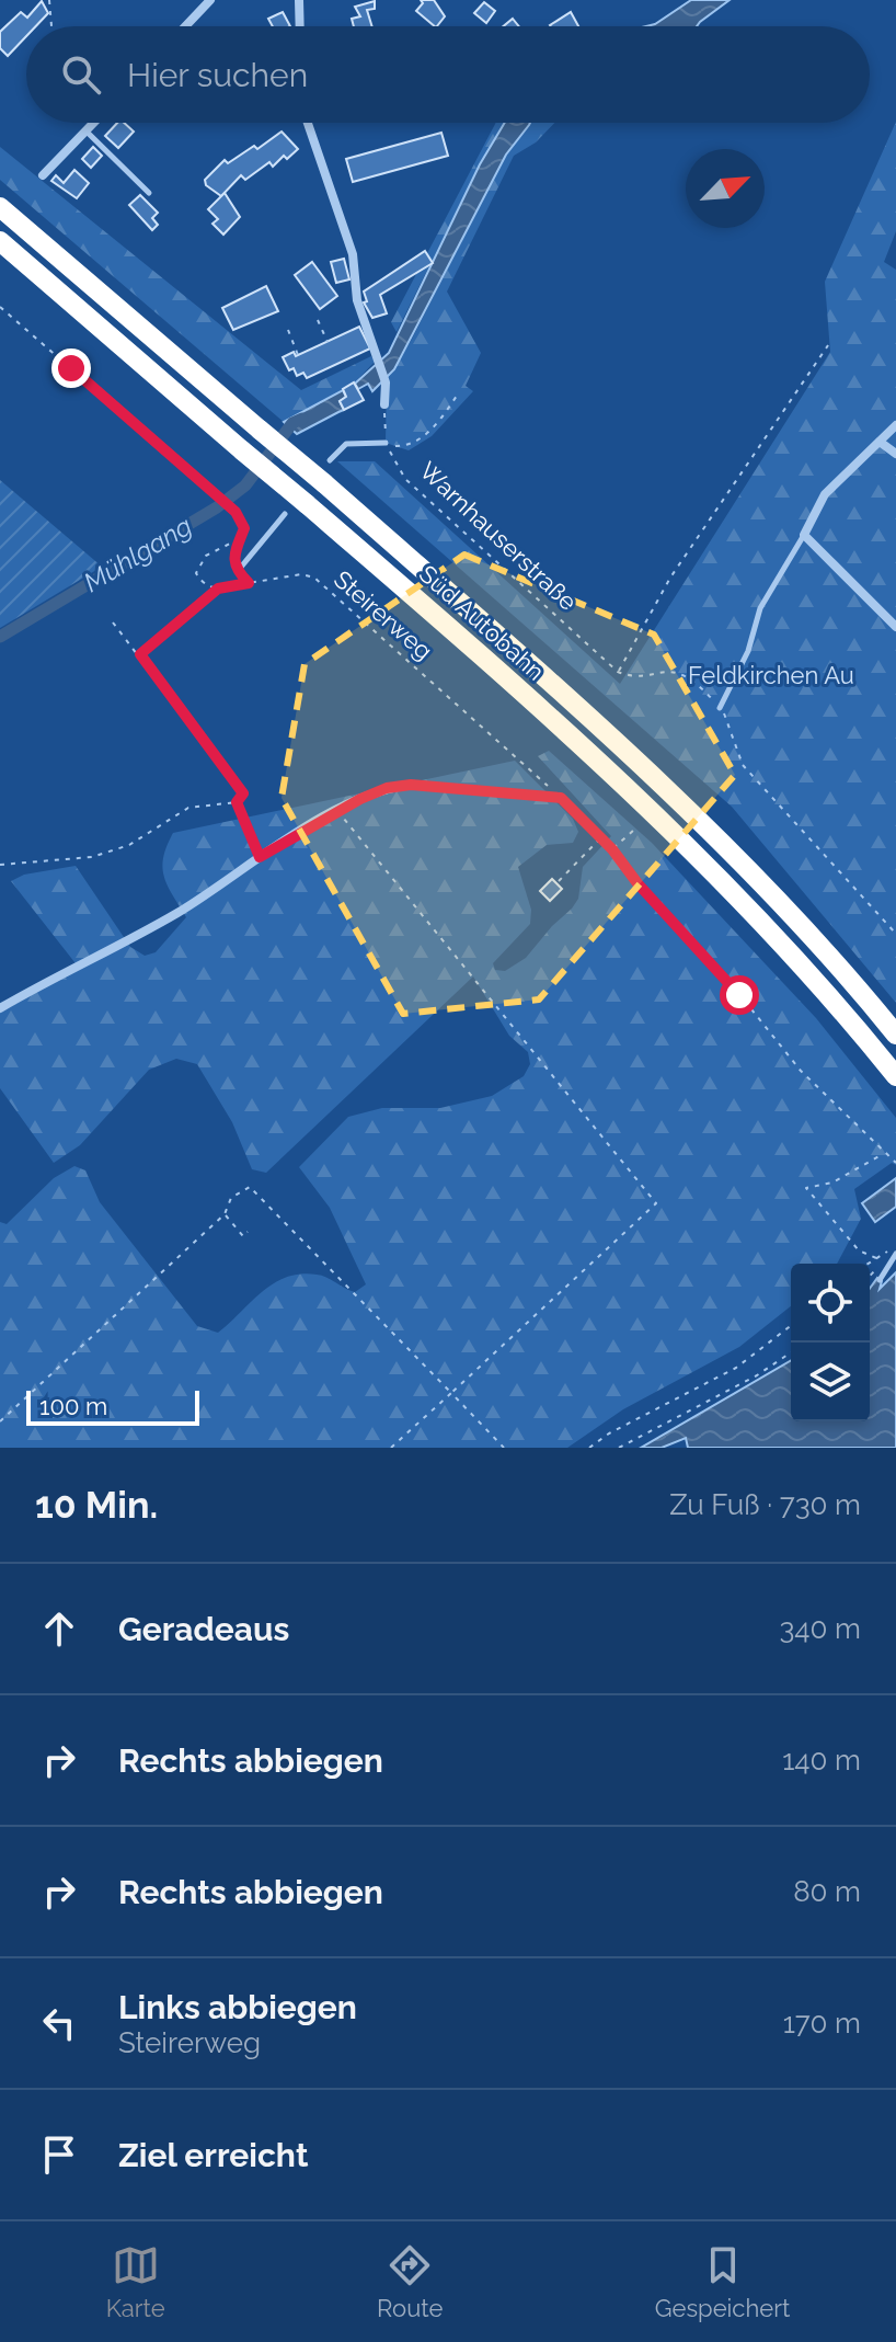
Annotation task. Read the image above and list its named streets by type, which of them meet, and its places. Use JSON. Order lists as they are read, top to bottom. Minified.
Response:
{"streets":{"highway":["Süd Autobahn"],"path":["Warnhauserstraße","Steirerweg"]},"water":["Mühlgang"],"parks":["Feldkirchen Au"],"scale_bar":"100 m","north":"top right","page":{"search":"Hier suchen","scale":"100 m","heading":["10 Min.","Zu Fuß · 730 m"],"list":[["Geradeaus","340 m"],["Rechts abbiegen","140 m"],["Rechts abbiegen","80 m"],["Links abbiegen","Steirerweg","170 m"],"Ziel erreicht"],"nav":["Karte","Route","Gespeichert"]}}
